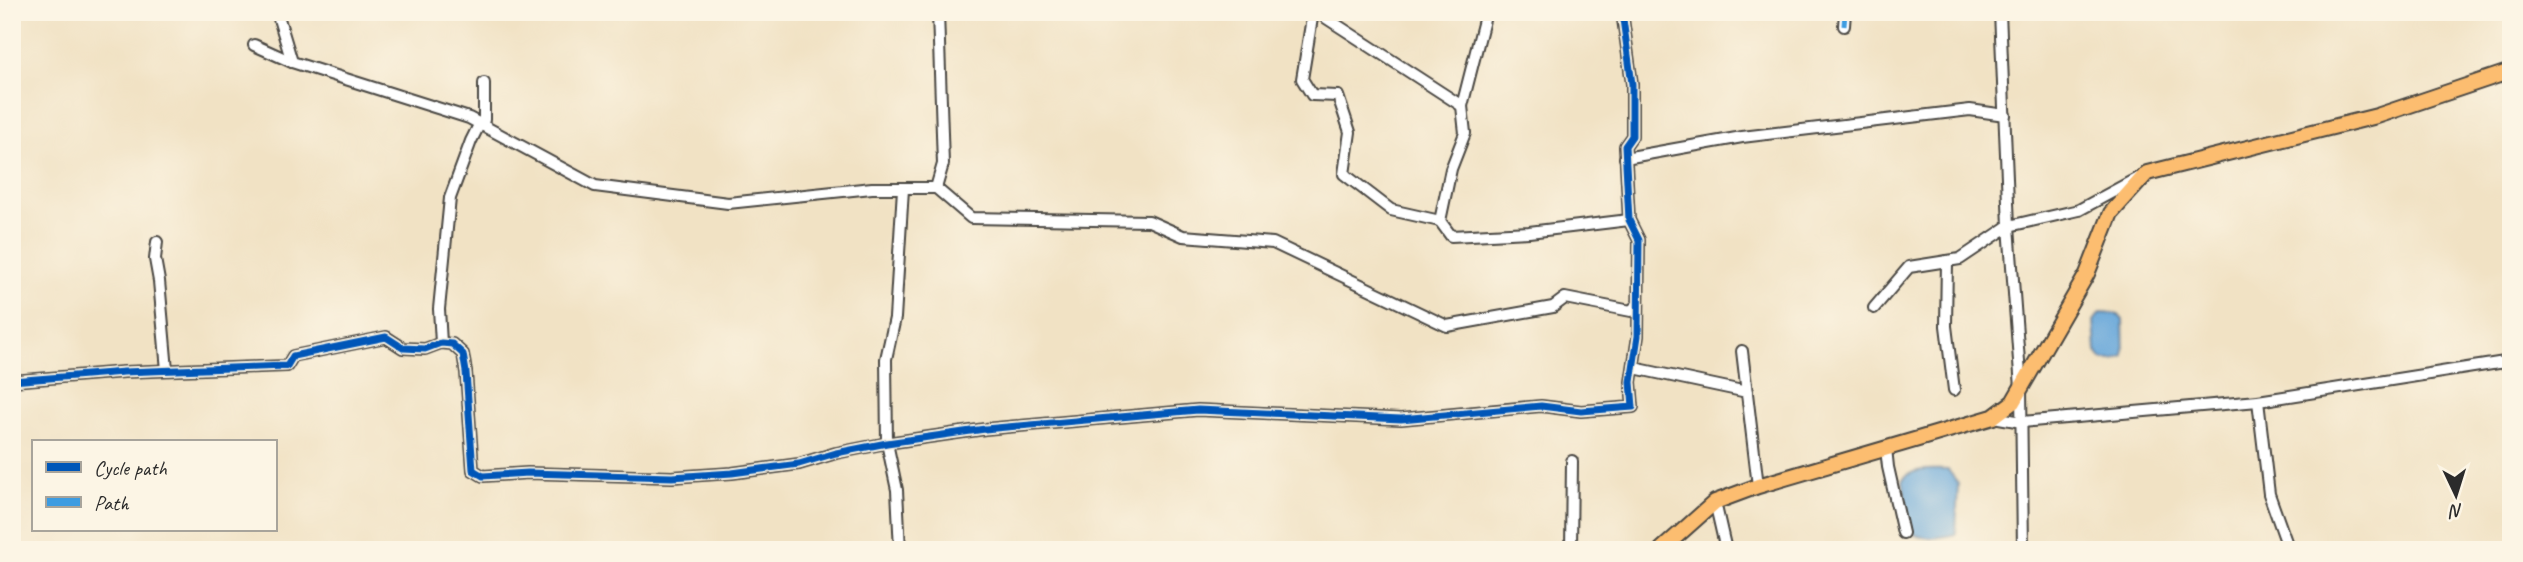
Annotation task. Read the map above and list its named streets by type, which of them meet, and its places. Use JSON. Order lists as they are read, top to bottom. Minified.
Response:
{"legend":["Cycle path","Path"],"north":"bottom"}
